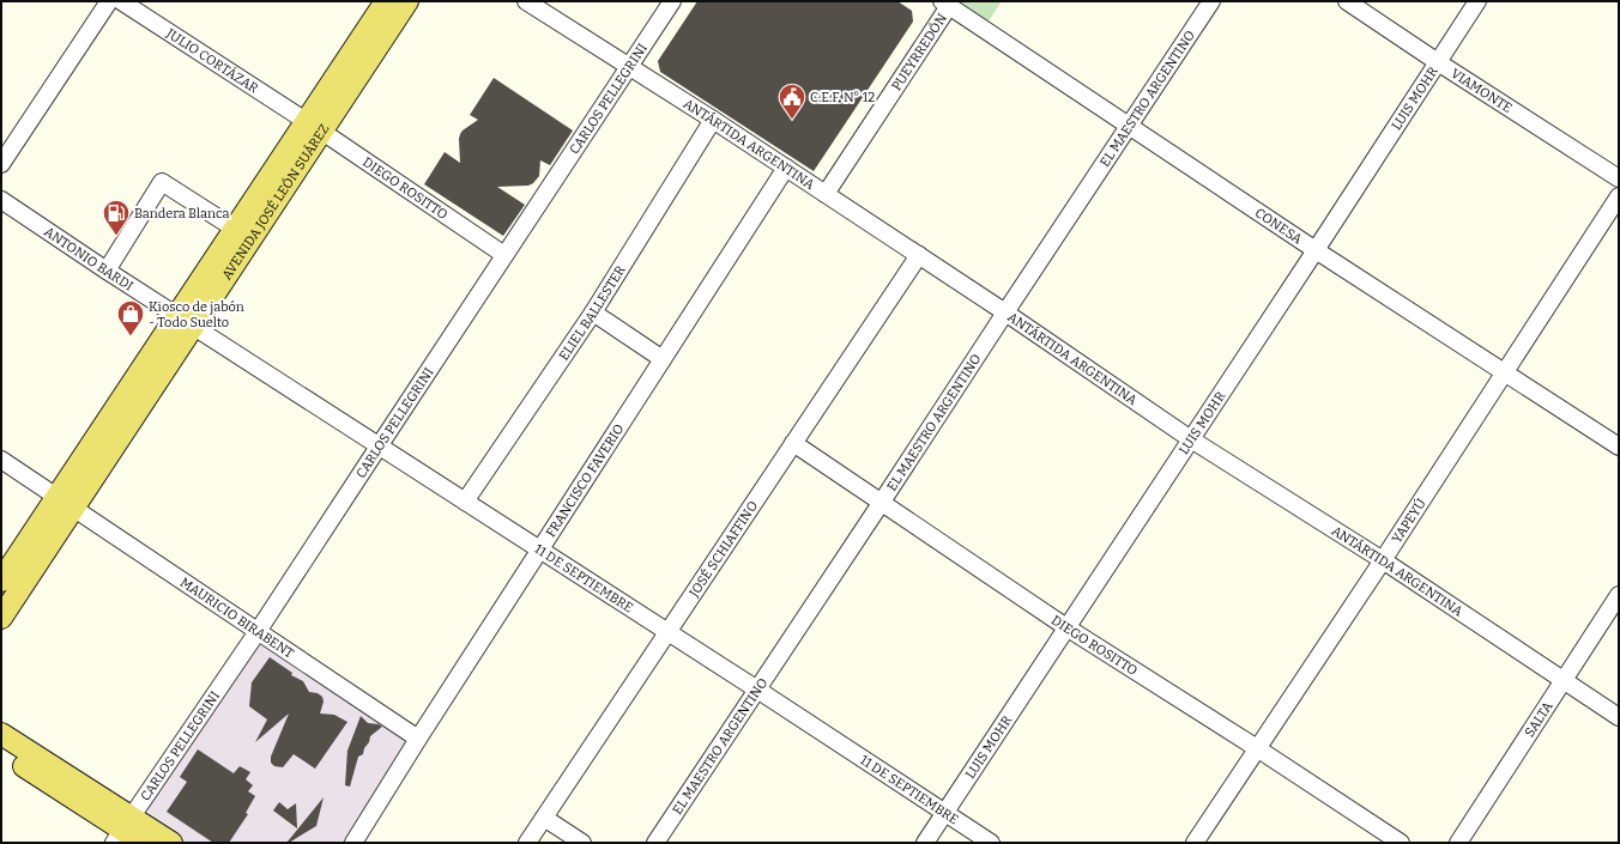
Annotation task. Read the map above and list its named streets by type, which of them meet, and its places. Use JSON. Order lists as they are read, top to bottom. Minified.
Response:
{"streets":{"main road":["AVENIDA JOSÉ LEÓN SUÁREZ"],"street":["PUEYRREDÓN","JULIO CORTÁZAR","VIAMONTE","CARLOS PELLEGRINI","EL MAESTRO ARGENTINO","LUIS MOHR","ANTÁRTIDA ARGENTINA","DIEGO ROSITTO","CONESA","ANTONIO BARDI","ELIEL BALLESTER","FRANCISCO FAVERIO","YAPEYÚ","JOSÉ SCHIAFFINO","11 DE SEPTIEMBRE","MAURICIO BIRABENT","SALTA"]},"crossings":[["PUEYRREDÓN","ANTÁRTIDA ARGENTINA"],["PUEYRREDÓN","CONESA"],["JULIO CORTÁZAR","DIEGO ROSITTO"],["JULIO CORTÁZAR","AVENIDA JOSÉ LEÓN SUÁREZ"],["VIAMONTE","LUIS MOHR"],["CARLOS PELLEGRINI","ANTÁRTIDA ARGENTINA"],["CARLOS PELLEGRINI","DIEGO ROSITTO"],["CARLOS PELLEGRINI","11 DE SEPTIEMBRE"],["CARLOS PELLEGRINI","MAURICIO BIRABENT"],["EL MAESTRO ARGENTINO","ANTÁRTIDA ARGENTINA"],["EL MAESTRO ARGENTINO","DIEGO ROSITTO"],["EL MAESTRO ARGENTINO","CONESA"],["EL MAESTRO ARGENTINO","11 DE SEPTIEMBRE"],["LUIS MOHR","ANTÁRTIDA ARGENTINA"],["LUIS MOHR","DIEGO ROSITTO"],["LUIS MOHR","CONESA"],["LUIS MOHR","11 DE SEPTIEMBRE"],["ANTÁRTIDA ARGENTINA","ELIEL BALLESTER"],["ANTÁRTIDA ARGENTINA","FRANCISCO FAVERIO"],["ANTÁRTIDA ARGENTINA","YAPEYÚ"],["ANTÁRTIDA ARGENTINA","JOSÉ SCHIAFFINO"],["ANTÁRTIDA ARGENTINA","SALTA"],["DIEGO ROSITTO","AVENIDA JOSÉ LEÓN SUÁREZ"],["DIEGO ROSITTO","YAPEYÚ"],["DIEGO ROSITTO","JOSÉ SCHIAFFINO"],["AVENIDA JOSÉ LEÓN SUÁREZ","ANTONIO BARDI"],["AVENIDA JOSÉ LEÓN SUÁREZ","11 DE SEPTIEMBRE"],["AVENIDA JOSÉ LEÓN SUÁREZ","MAURICIO BIRABENT"],["CONESA","YAPEYÚ"],["ANTONIO BARDI","11 DE SEPTIEMBRE"],["ELIEL BALLESTER","11 DE SEPTIEMBRE"],["FRANCISCO FAVERIO","11 DE SEPTIEMBRE"],["FRANCISCO FAVERIO","MAURICIO BIRABENT"],["JOSÉ SCHIAFFINO","11 DE SEPTIEMBRE"]],"places":{"public building":["C.E.F. N° 12"],"fuel station":["Bandera Blanca"],"shop":["Kiosco de jabón - Todo Suelto"]}}
